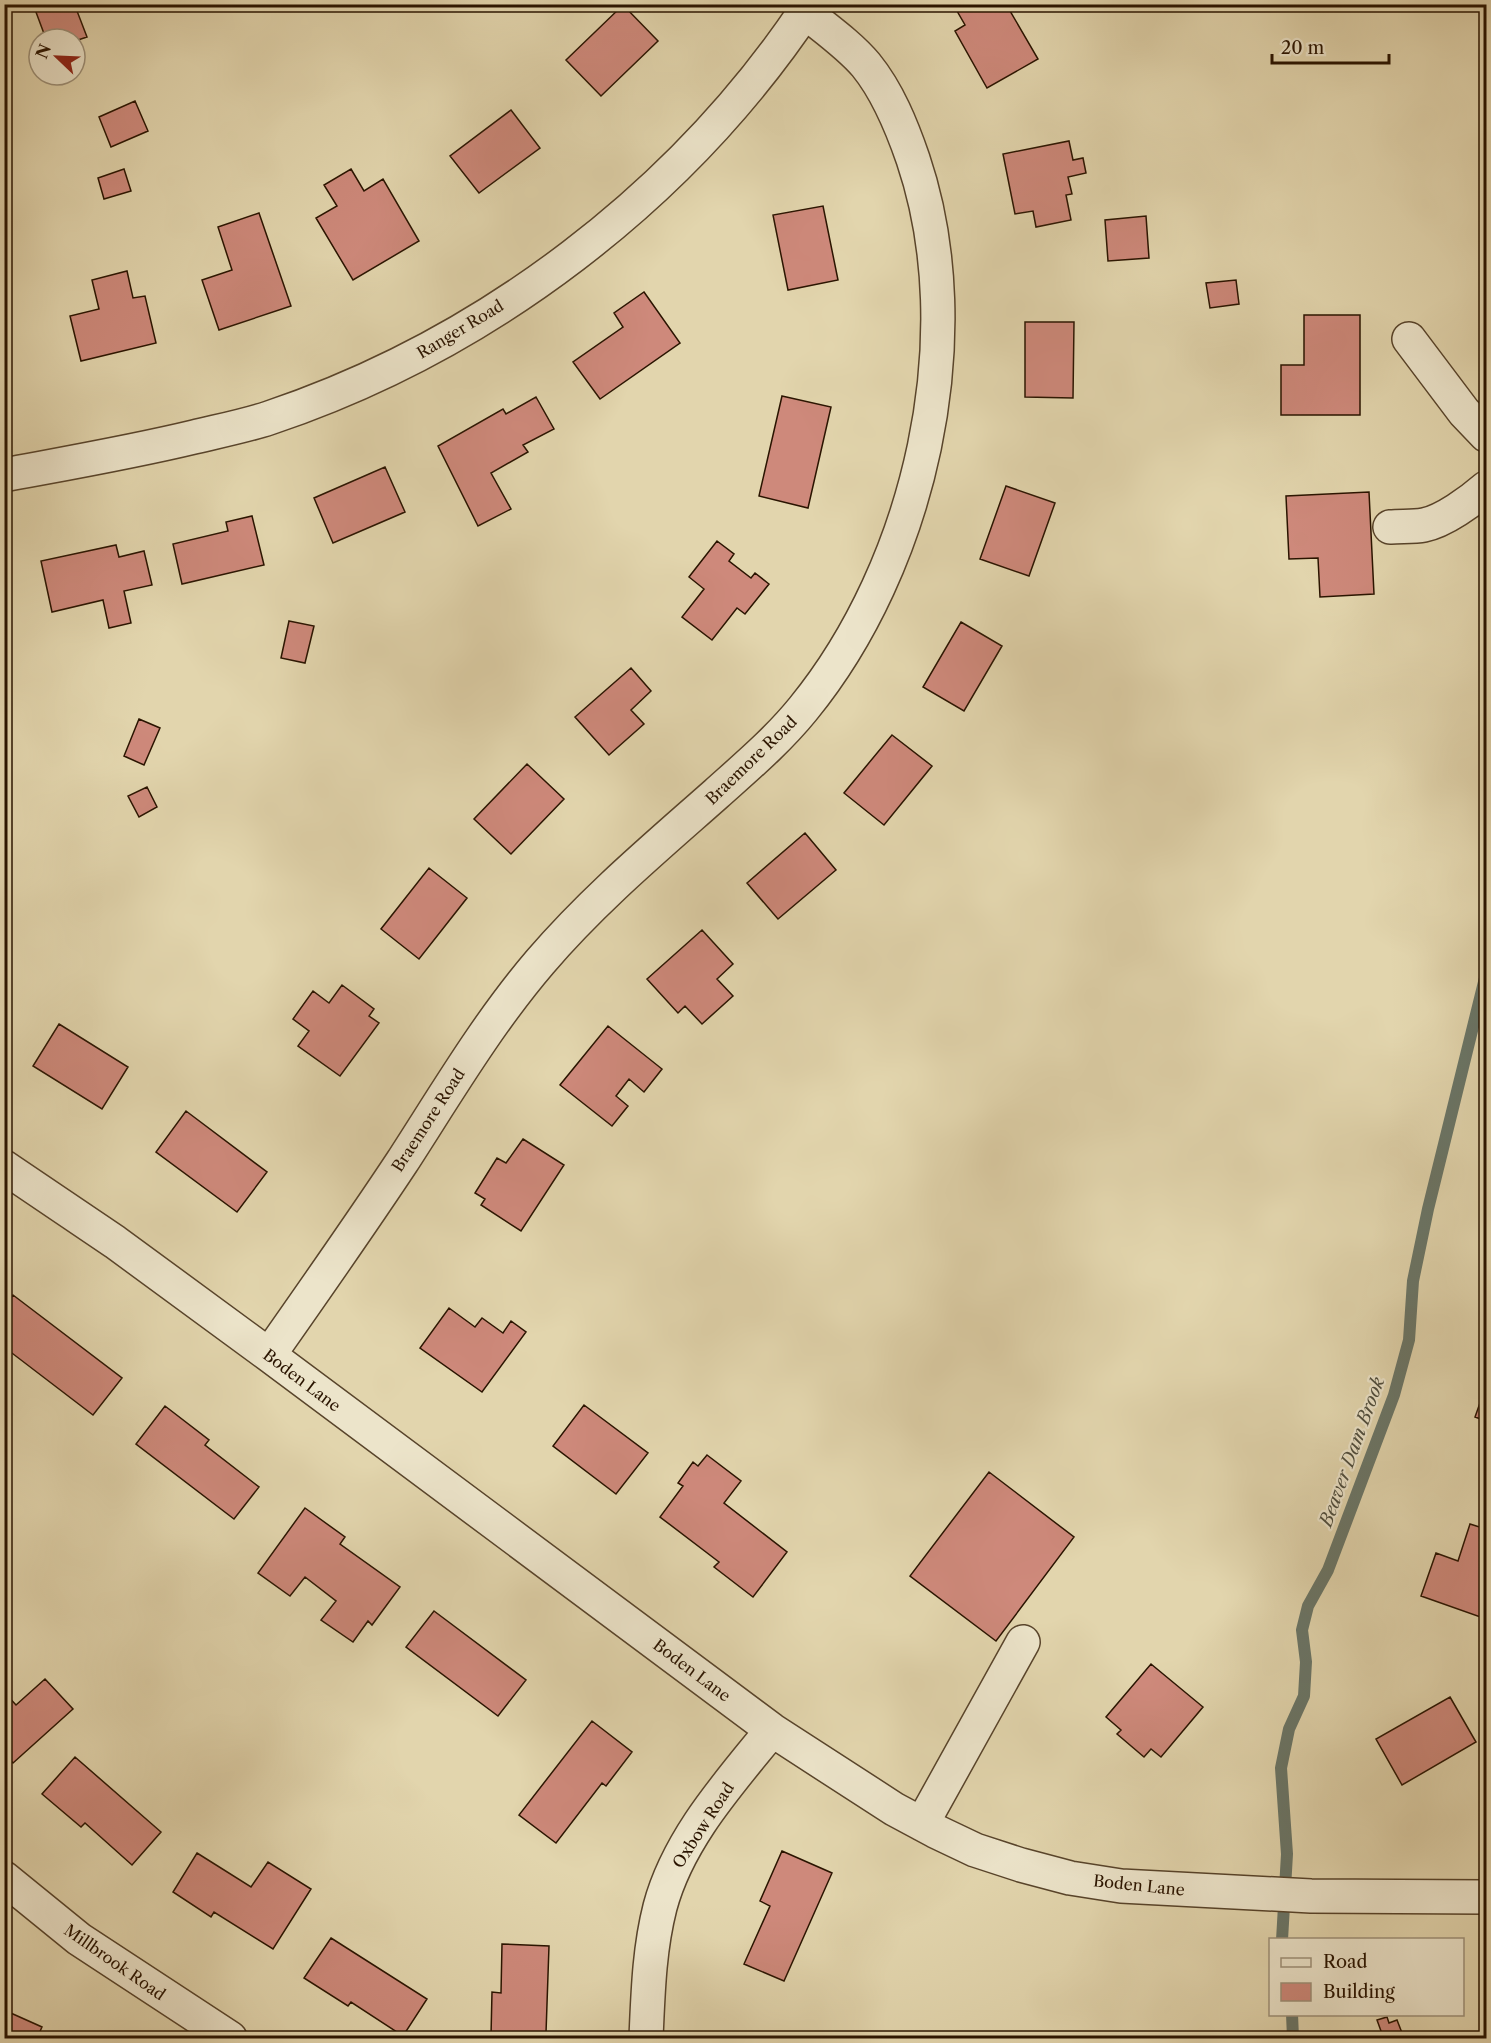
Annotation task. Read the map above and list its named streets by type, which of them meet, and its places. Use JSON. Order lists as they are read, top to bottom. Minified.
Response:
{"streets":{"street":["Ranger Road","Braemore Road","Boden Lane","Oxbow Road","Millbrook Road"]},"crossings":[["Ranger Road","Braemore Road"],["Braemore Road","Boden Lane"],["Boden Lane","Oxbow Road"]],"water":["Beaver Dam Brook"],"legend":["Road","Building"],"scale_bar":"20 m","north":"top left"}
